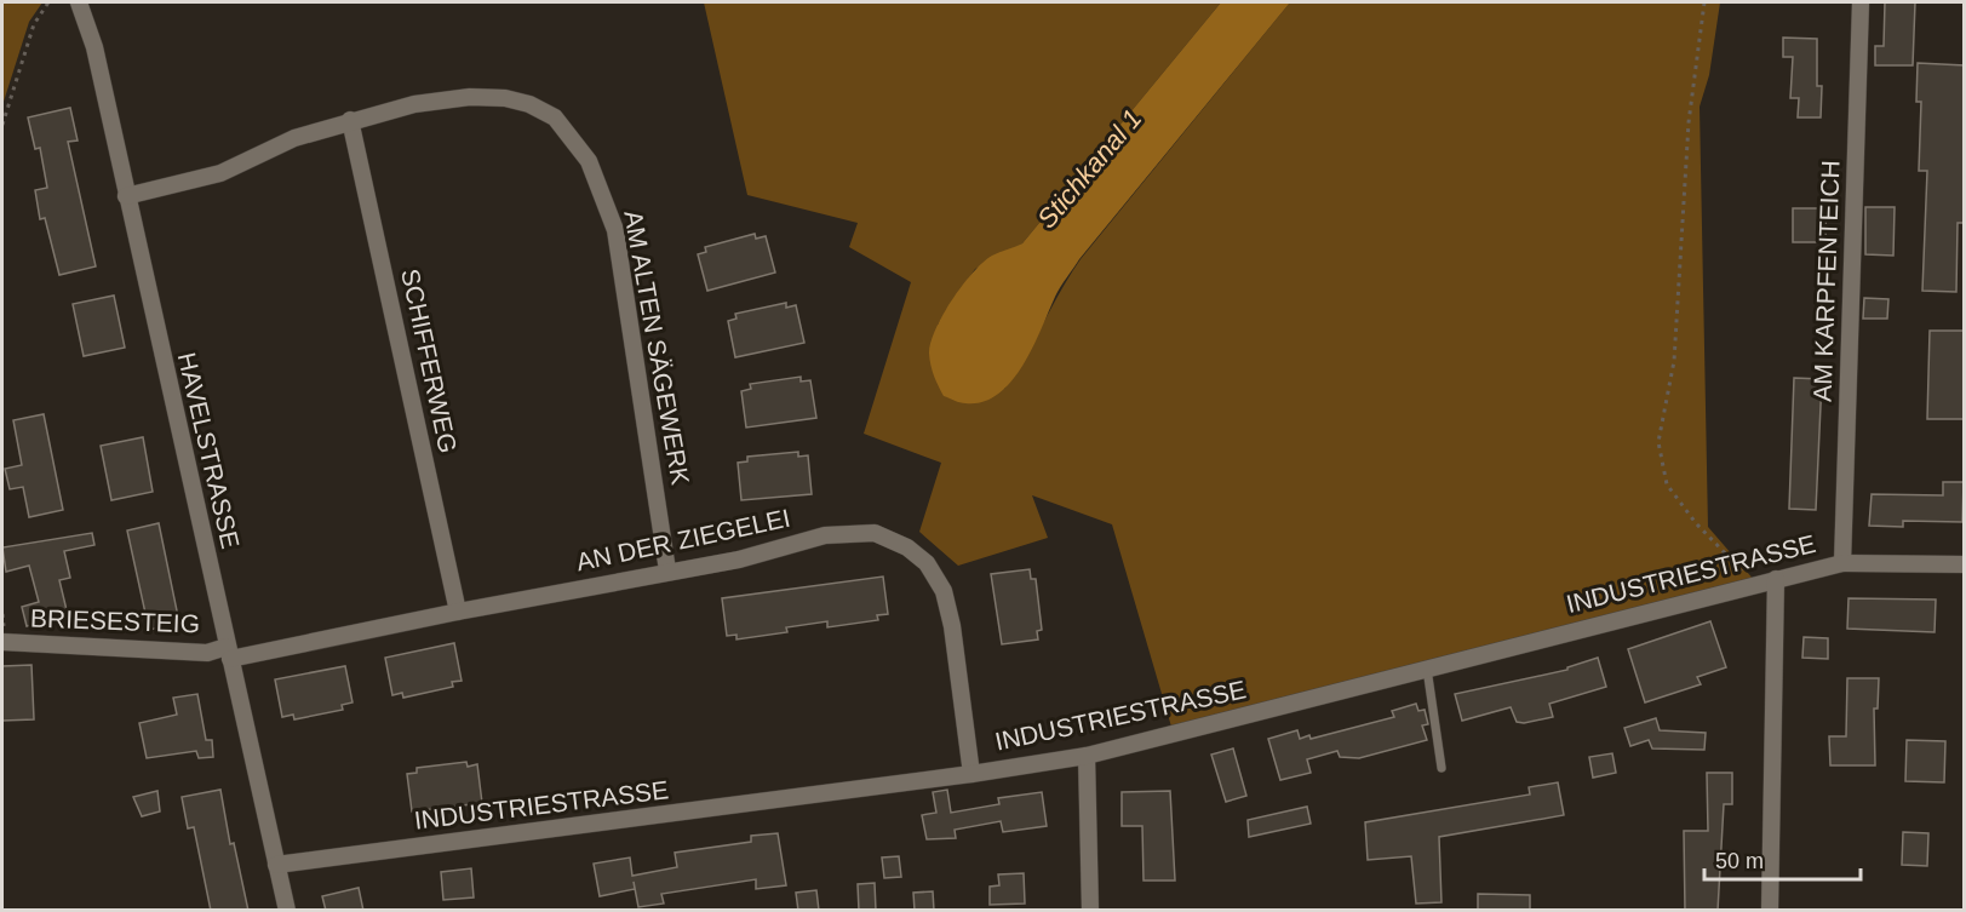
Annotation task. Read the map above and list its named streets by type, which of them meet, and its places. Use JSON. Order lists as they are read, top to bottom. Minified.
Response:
{"streets":{"street":["AM KARPFENTEICH","AM ALTEN SÄGEWERK","SCHIFFERWEG","HAVELSTRASSE","AN DER ZIEGELEI","INDUSTRIESTRASSE","BRIESESTEIG"]},"crossings":[["AM KARPFENTEICH","INDUSTRIESTRASSE"],["AM ALTEN SÄGEWERK","SCHIFFERWEG"],["AM ALTEN SÄGEWERK","HAVELSTRASSE"],["AM ALTEN SÄGEWERK","AN DER ZIEGELEI"],["SCHIFFERWEG","AN DER ZIEGELEI"],["HAVELSTRASSE","AN DER ZIEGELEI"],["HAVELSTRASSE","INDUSTRIESTRASSE"],["HAVELSTRASSE","BRIESESTEIG"],["AN DER ZIEGELEI","INDUSTRIESTRASSE"],["AN DER ZIEGELEI","BRIESESTEIG"]],"water":["Stichkanal 1"],"scale_bar":"50 m"}
